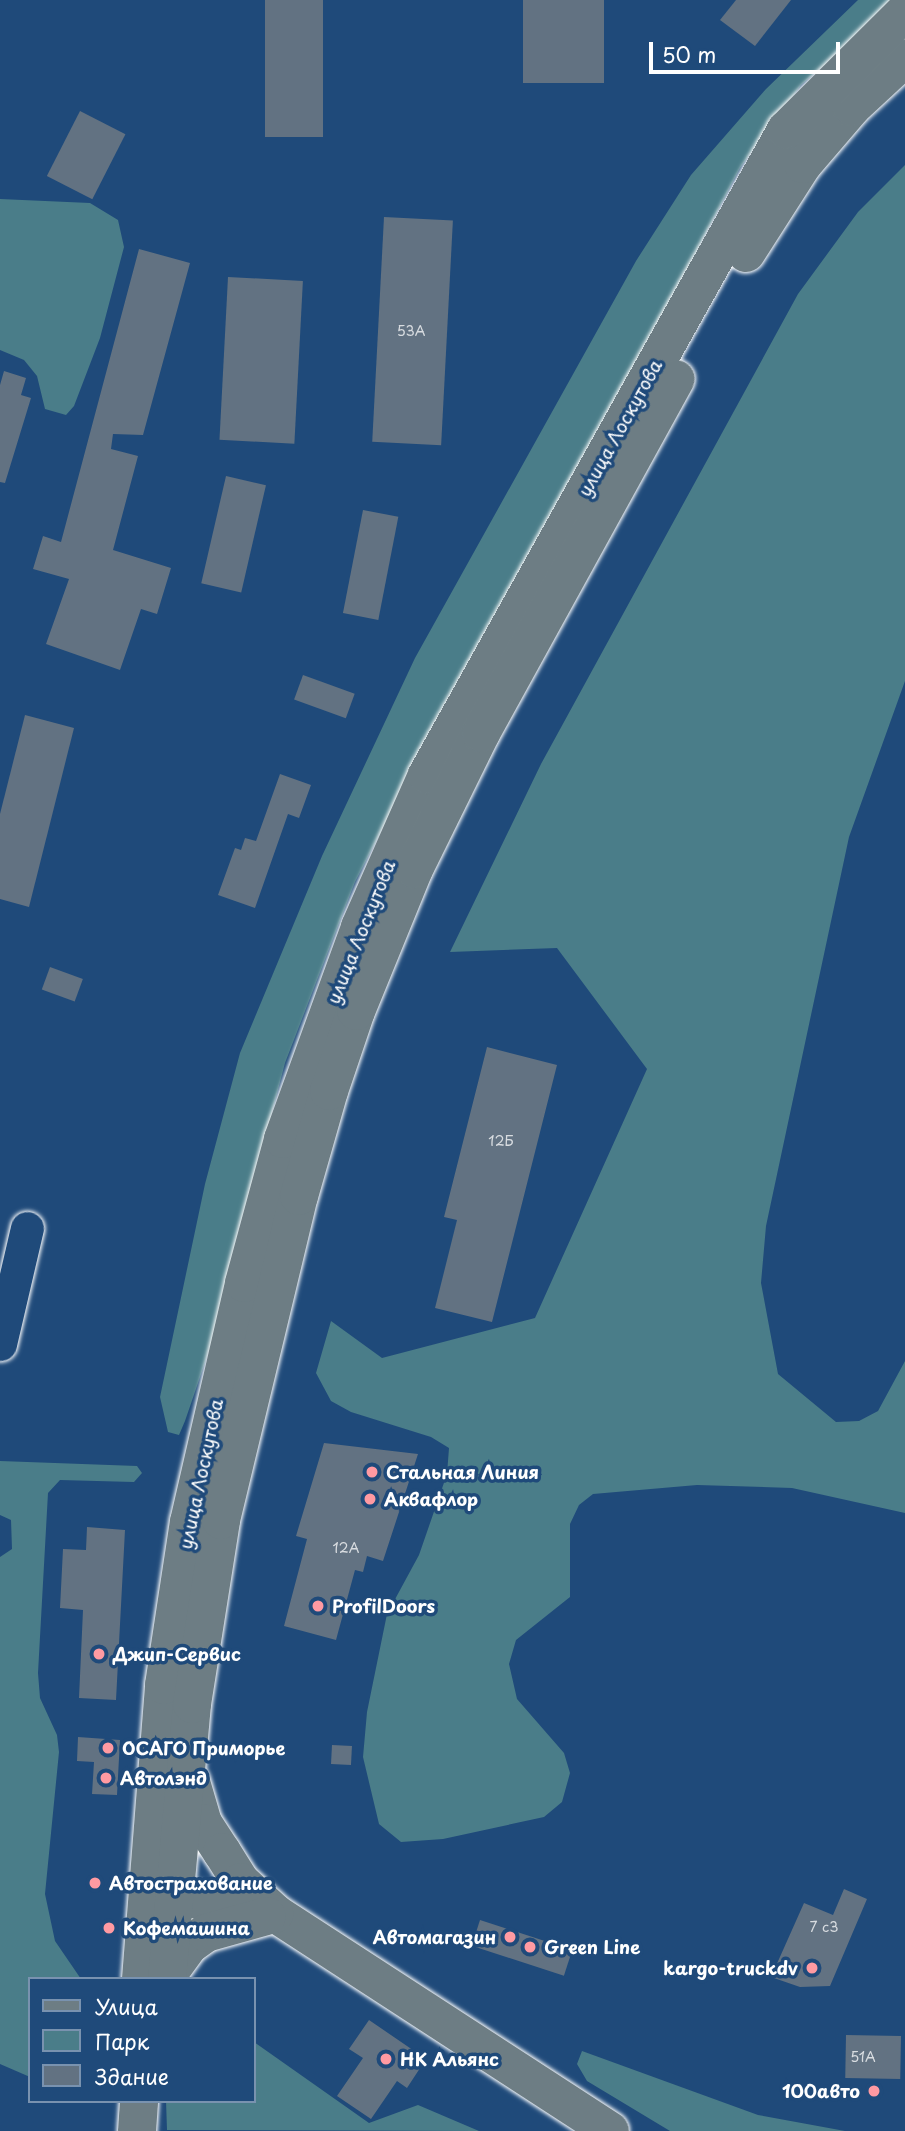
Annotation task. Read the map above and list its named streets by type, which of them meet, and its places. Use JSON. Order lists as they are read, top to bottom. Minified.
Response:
{"streets":{"main road":["улица Лоскутова"]},"places":["Стальная Линия","Аквафлор","ProfilDoors","Джип-Сервис","ОСАГО Приморье","Автолэнд","Автострахование","Кофемашина","Автомагазин","Green Line","kargo-truckdv","НК Альянс","100авто"],"house_numbers":["53А","12Б","12А","7 с3","51А"],"legend":["Улица","Парк","Здание"],"scale_bar":"50 m"}
